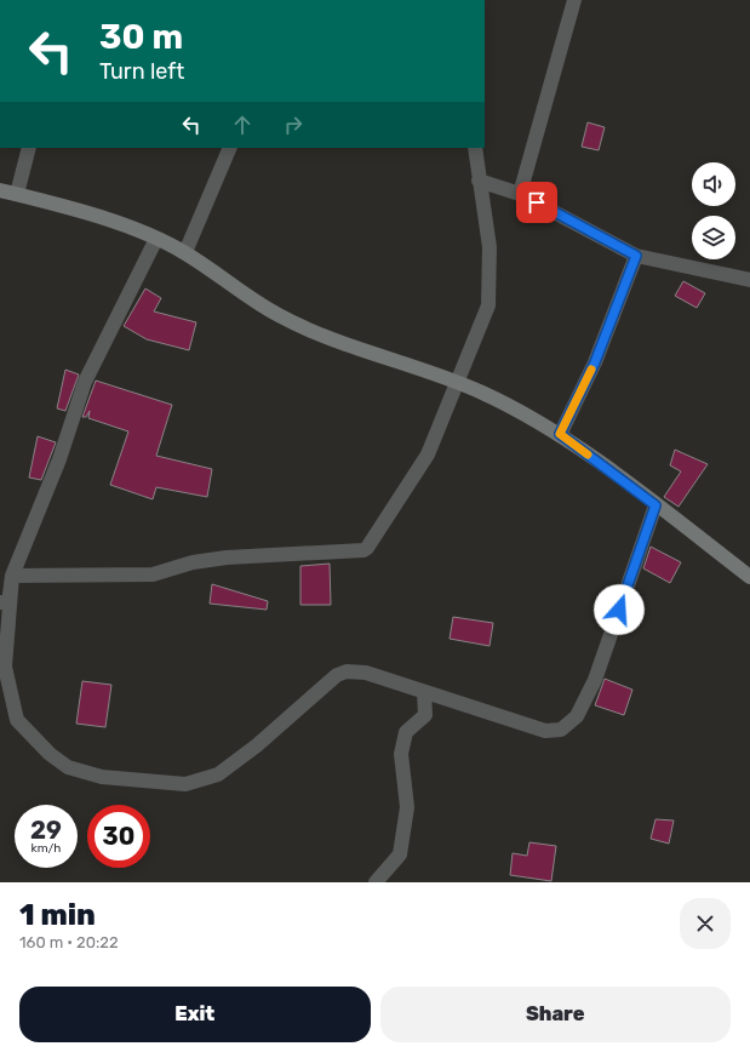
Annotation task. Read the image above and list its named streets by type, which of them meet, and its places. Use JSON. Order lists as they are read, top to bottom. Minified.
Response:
{"page":{"turn":["30 m","Turn left"],"speed":"29 km/h","limit":"30","heading":["1 min","160 m · 20:22"],"buttons":["Exit","Share"]}}
